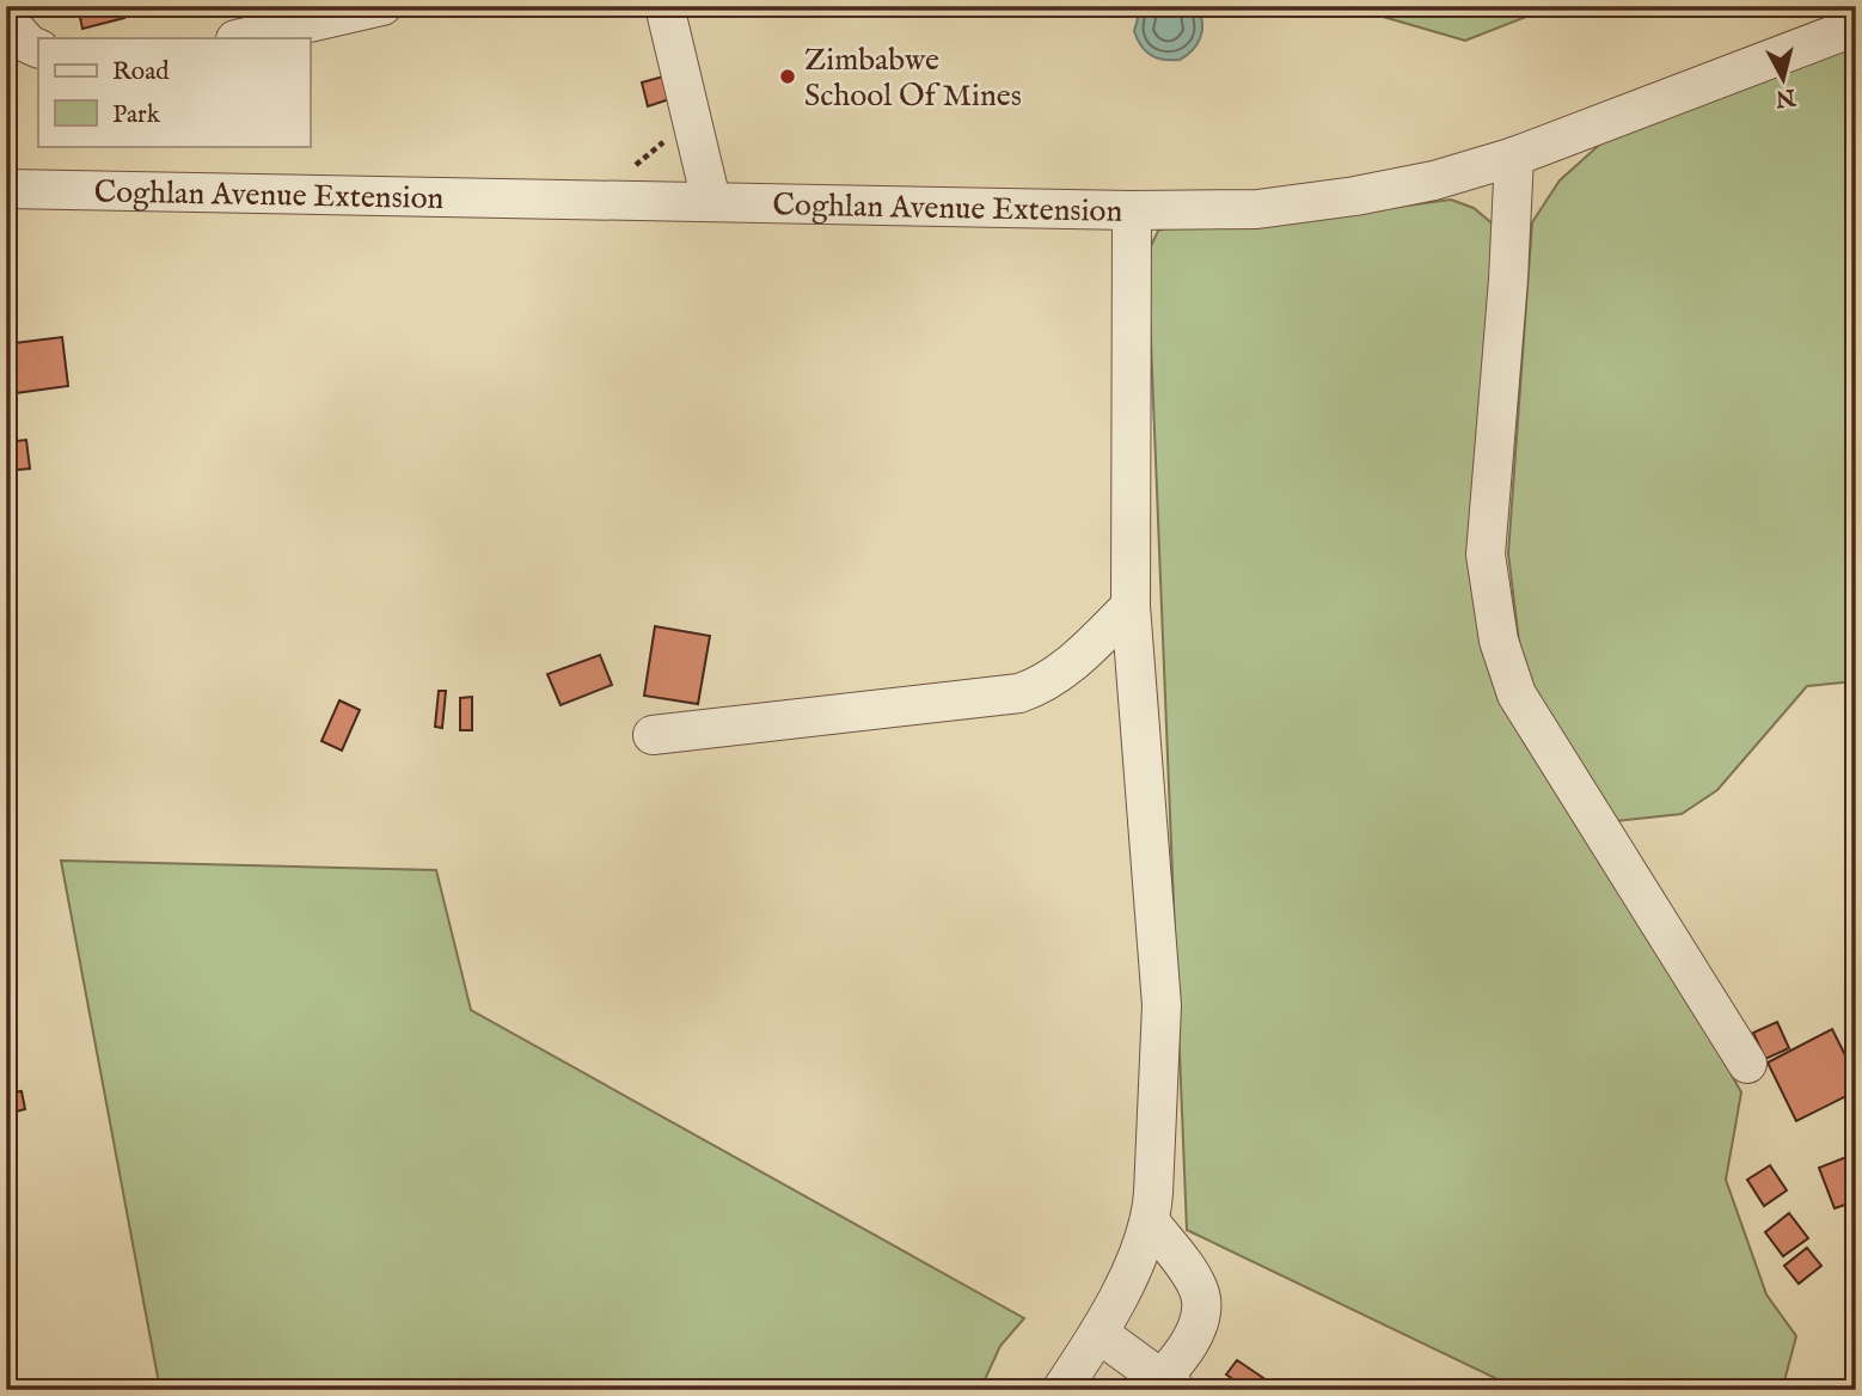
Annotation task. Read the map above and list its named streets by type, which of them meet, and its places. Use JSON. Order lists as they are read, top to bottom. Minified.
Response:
{"streets":{"street":["Coghlan Avenue Extension"]},"places":["Zimbabwe School Of Mines"],"legend":["Road","Park"],"north":"bottom"}
